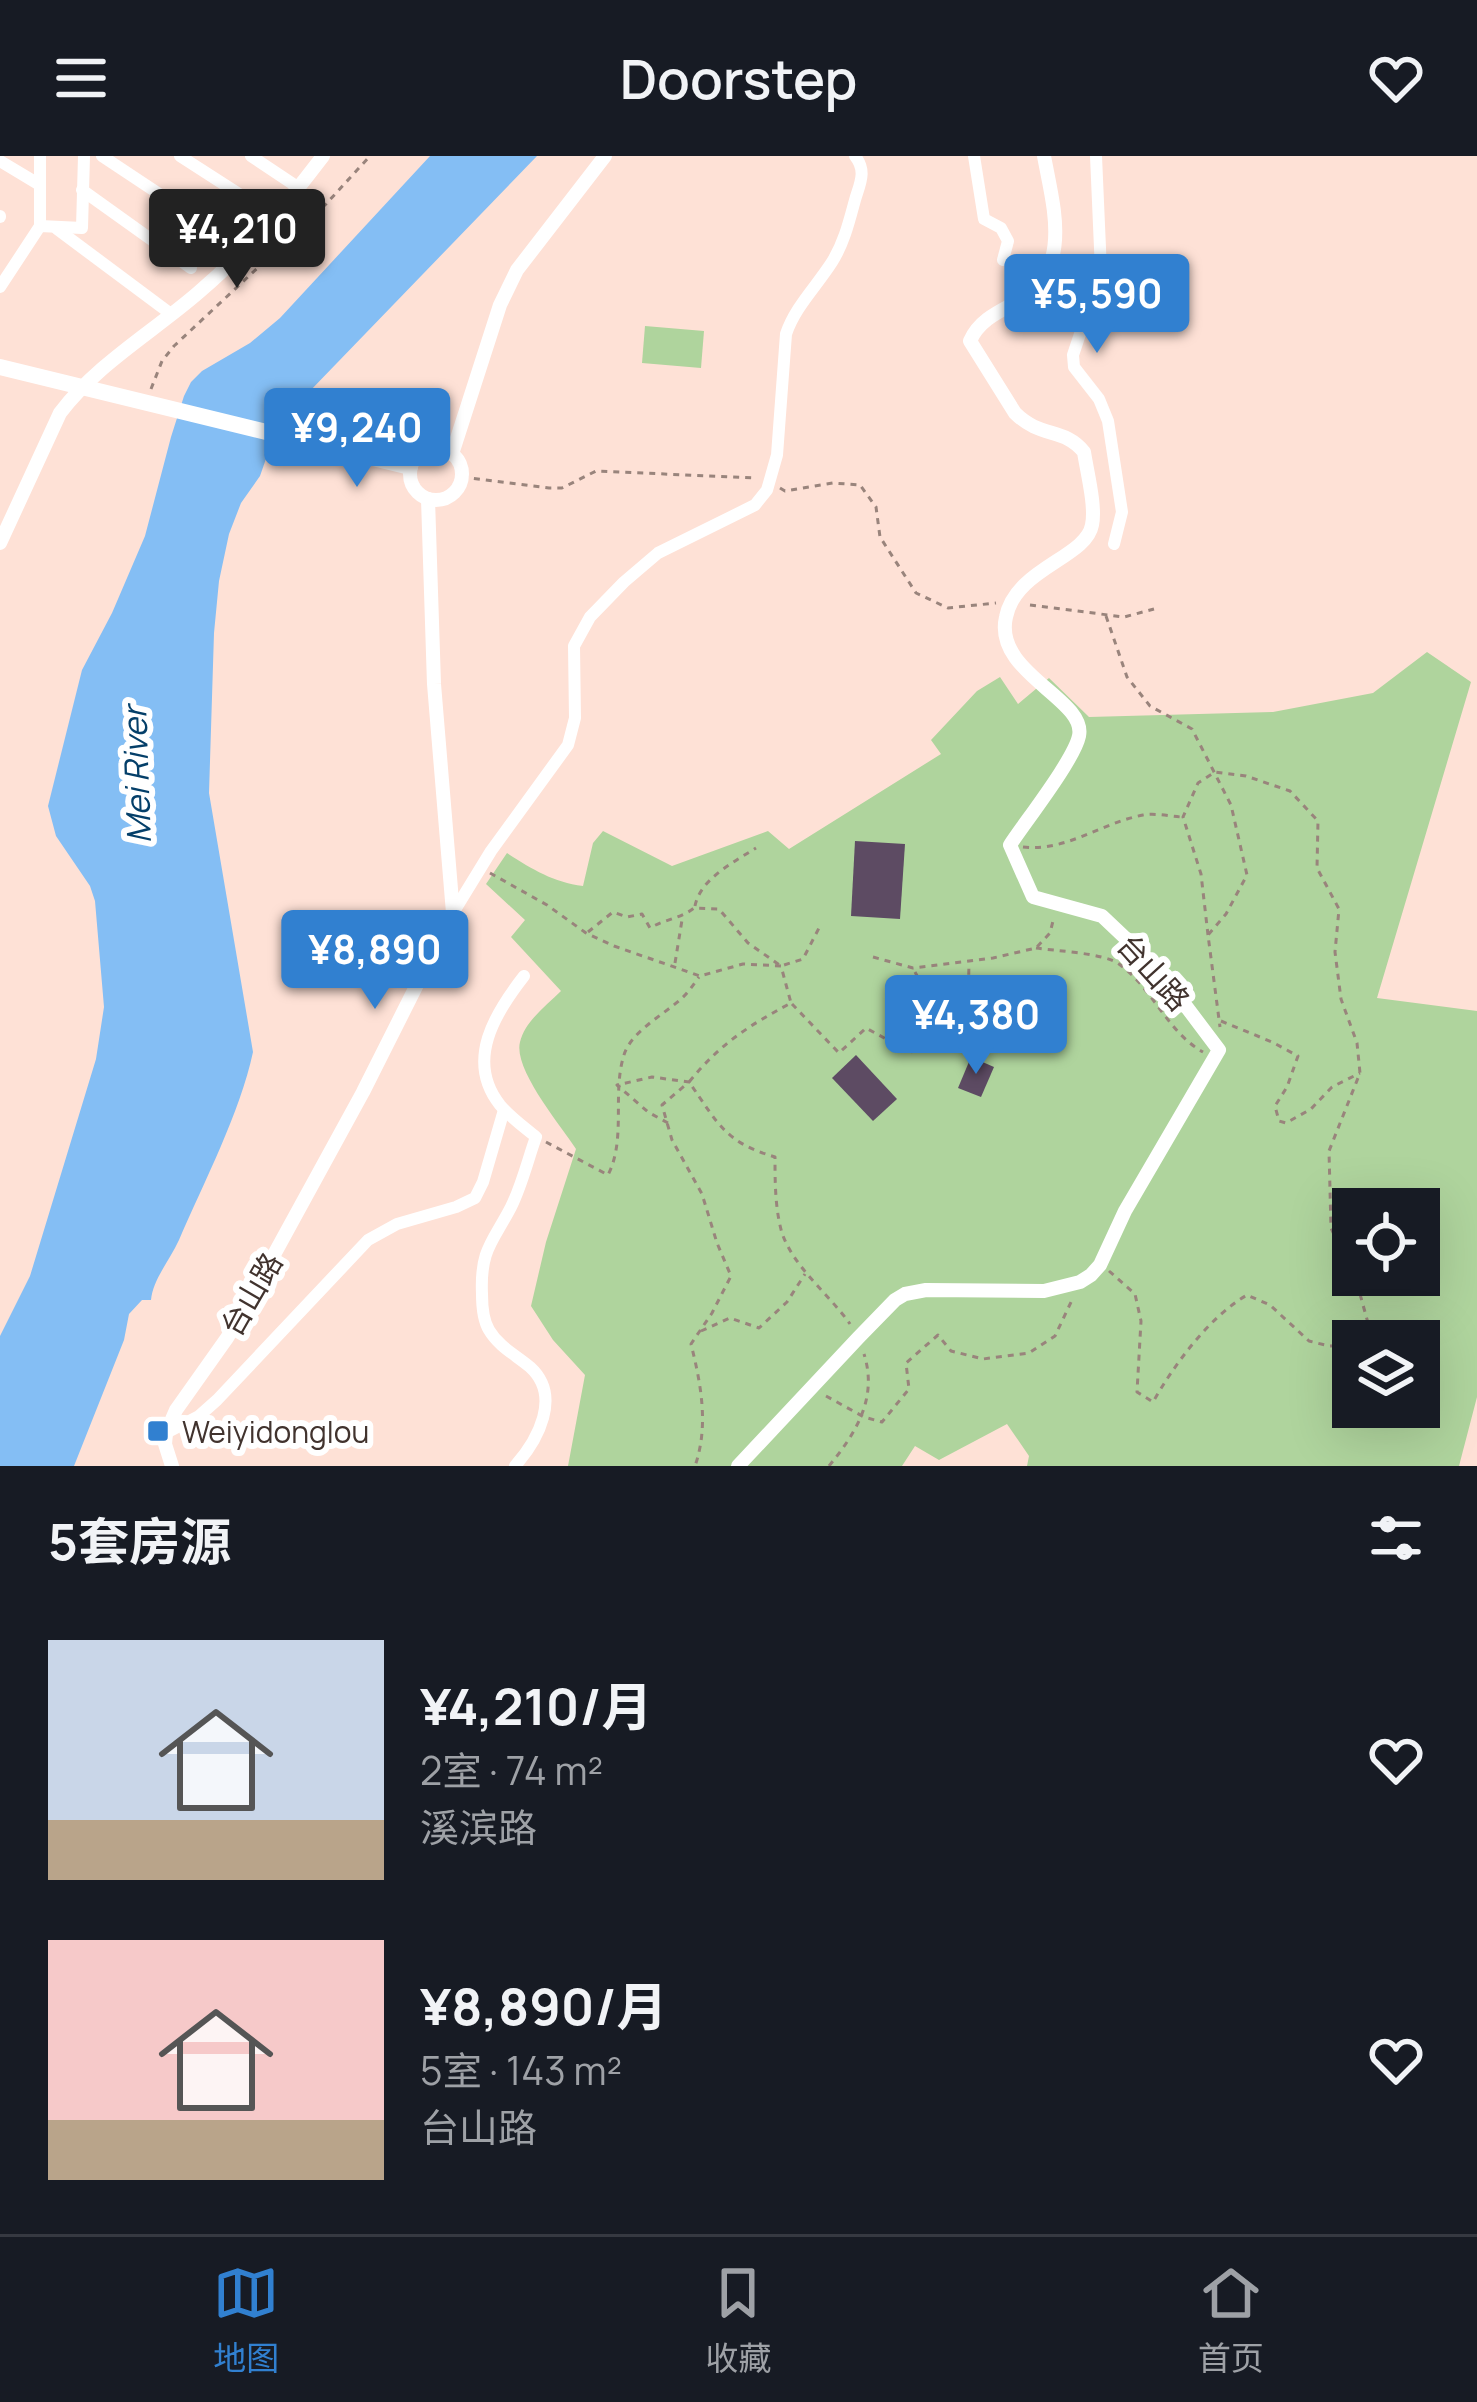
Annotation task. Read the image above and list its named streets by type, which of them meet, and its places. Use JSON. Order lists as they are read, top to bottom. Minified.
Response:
{"streets":{"street":["台山路"]},"water":["Mei River"],"places":{"transit":["Weiyidonglou"]},"page":{"header":"Doorstep","price":["¥4,210","¥5,590","¥9,240","¥8,890","¥4,380"],"heading":"5套房源","list":[{"name":"¥4,210/月","note":"2室 · 74 m² · 溪滨路"},{"name":"¥8,890/月","note":"5室 · 143 m² · 台山路"}],"tabs":["地图","收藏","首页"]}}
